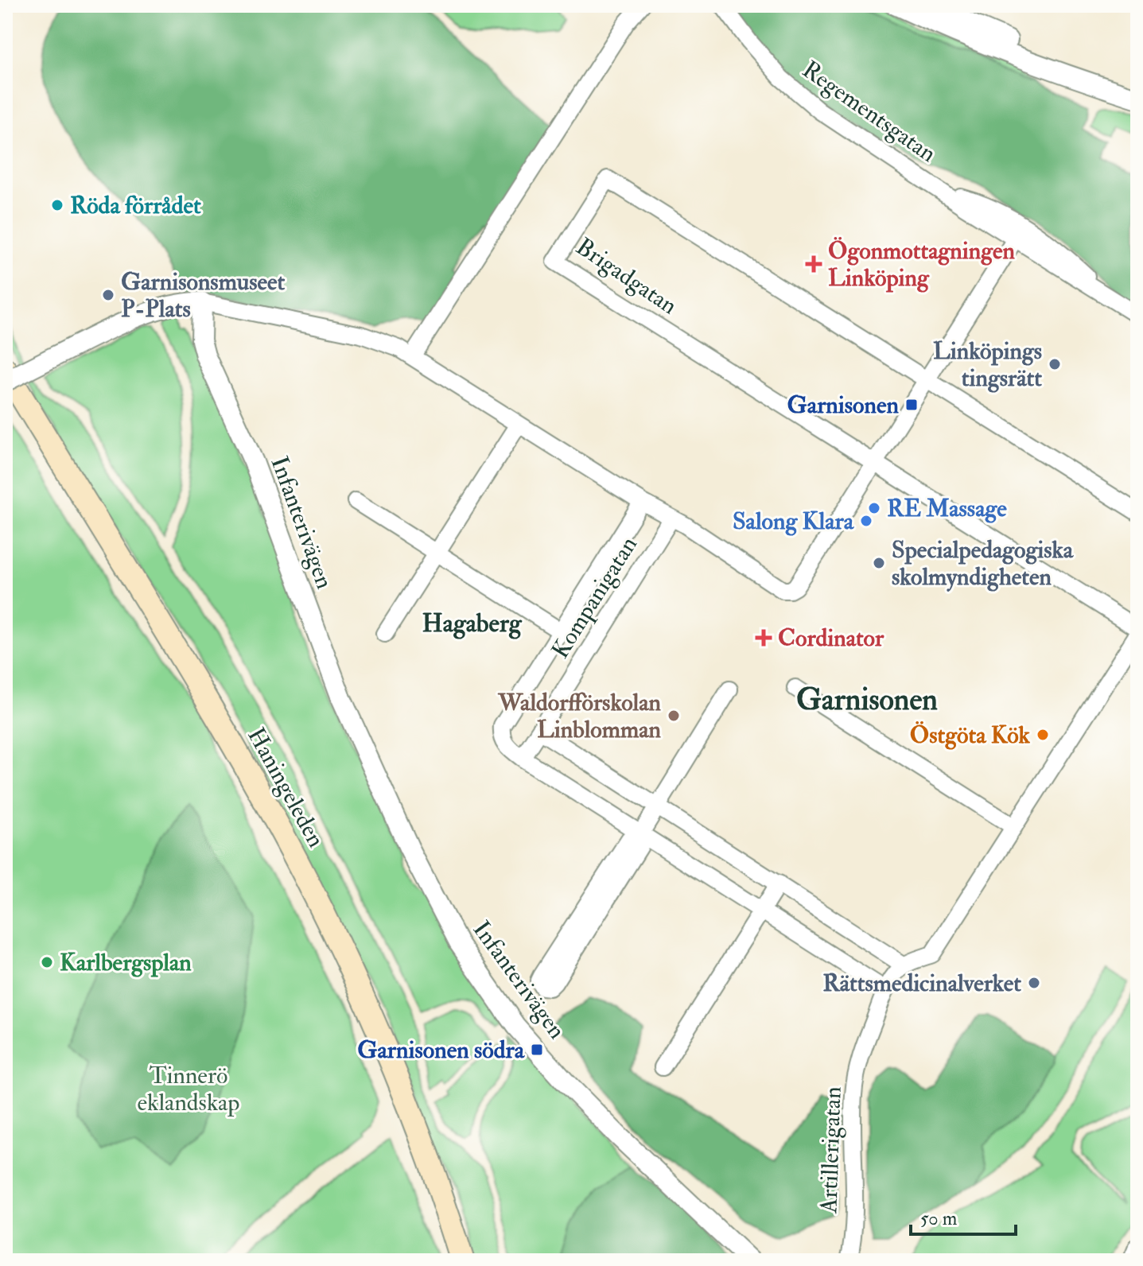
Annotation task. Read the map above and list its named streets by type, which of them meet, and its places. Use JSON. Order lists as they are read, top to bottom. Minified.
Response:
{"streets":{"main road":["Haningeleden"],"street":["Regementsgatan","Brigadgatan","Infanterivägen","Kompanigatan","Artillerigatan"]},"crossings":[["Brigadgatan","Artillerigatan"],["Kompanigatan","Artillerigatan"]],"districts":["Hagaberg","Garnisonen"],"parks":["Tinnerö eklandskap"],"places":{"other":["Röda förrådet","Garnisonsmuseet P-Plats","Linköpings tingsrätt","RE Massage","Salong Klara","Specialpedagogiska skolmyndigheten","Waldorfförskolan Linblomman","Östgöta Kök","Karlbergsplan","Rättsmedicinalverket"],"health":["Ögonmottagningen Linköping","Cordinator"],"transit":["Garnisonen","Garnisonen södra"]},"scale_bar":"50 m"}
